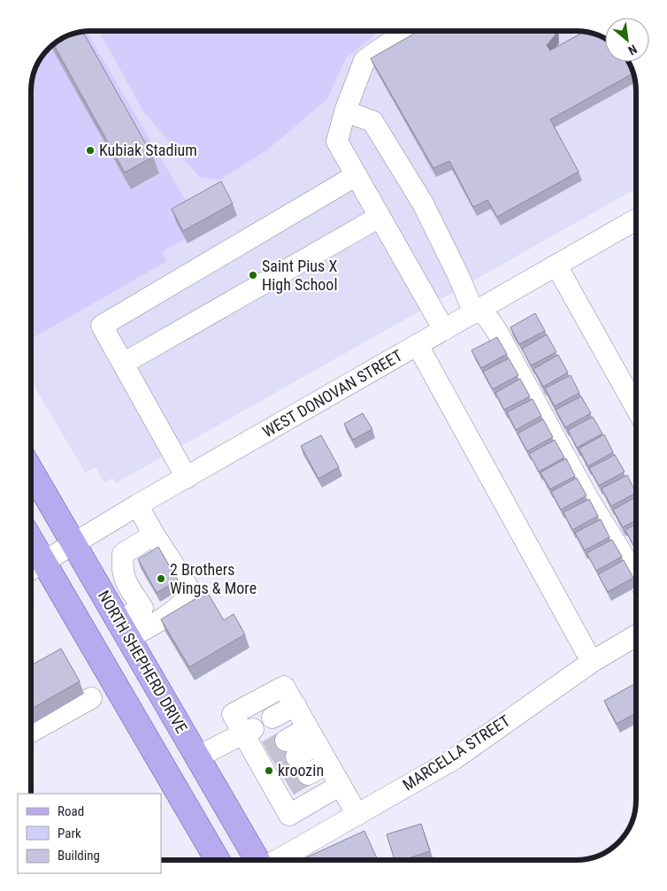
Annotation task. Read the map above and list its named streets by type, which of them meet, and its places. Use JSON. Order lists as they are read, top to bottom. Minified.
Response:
{"streets":{"main road":["NORTH SHEPHERD DRIVE"],"street":["WEST DONOVAN STREET","MARCELLA STREET"]},"crossings":[["WEST DONOVAN STREET","NORTH SHEPHERD DRIVE"]],"places":["Kubiak Stadium","Saint Pius X High School","2 Brothers Wings & More","kroozin"],"legend":["Road","Park","Building"],"north":"bottom right"}
